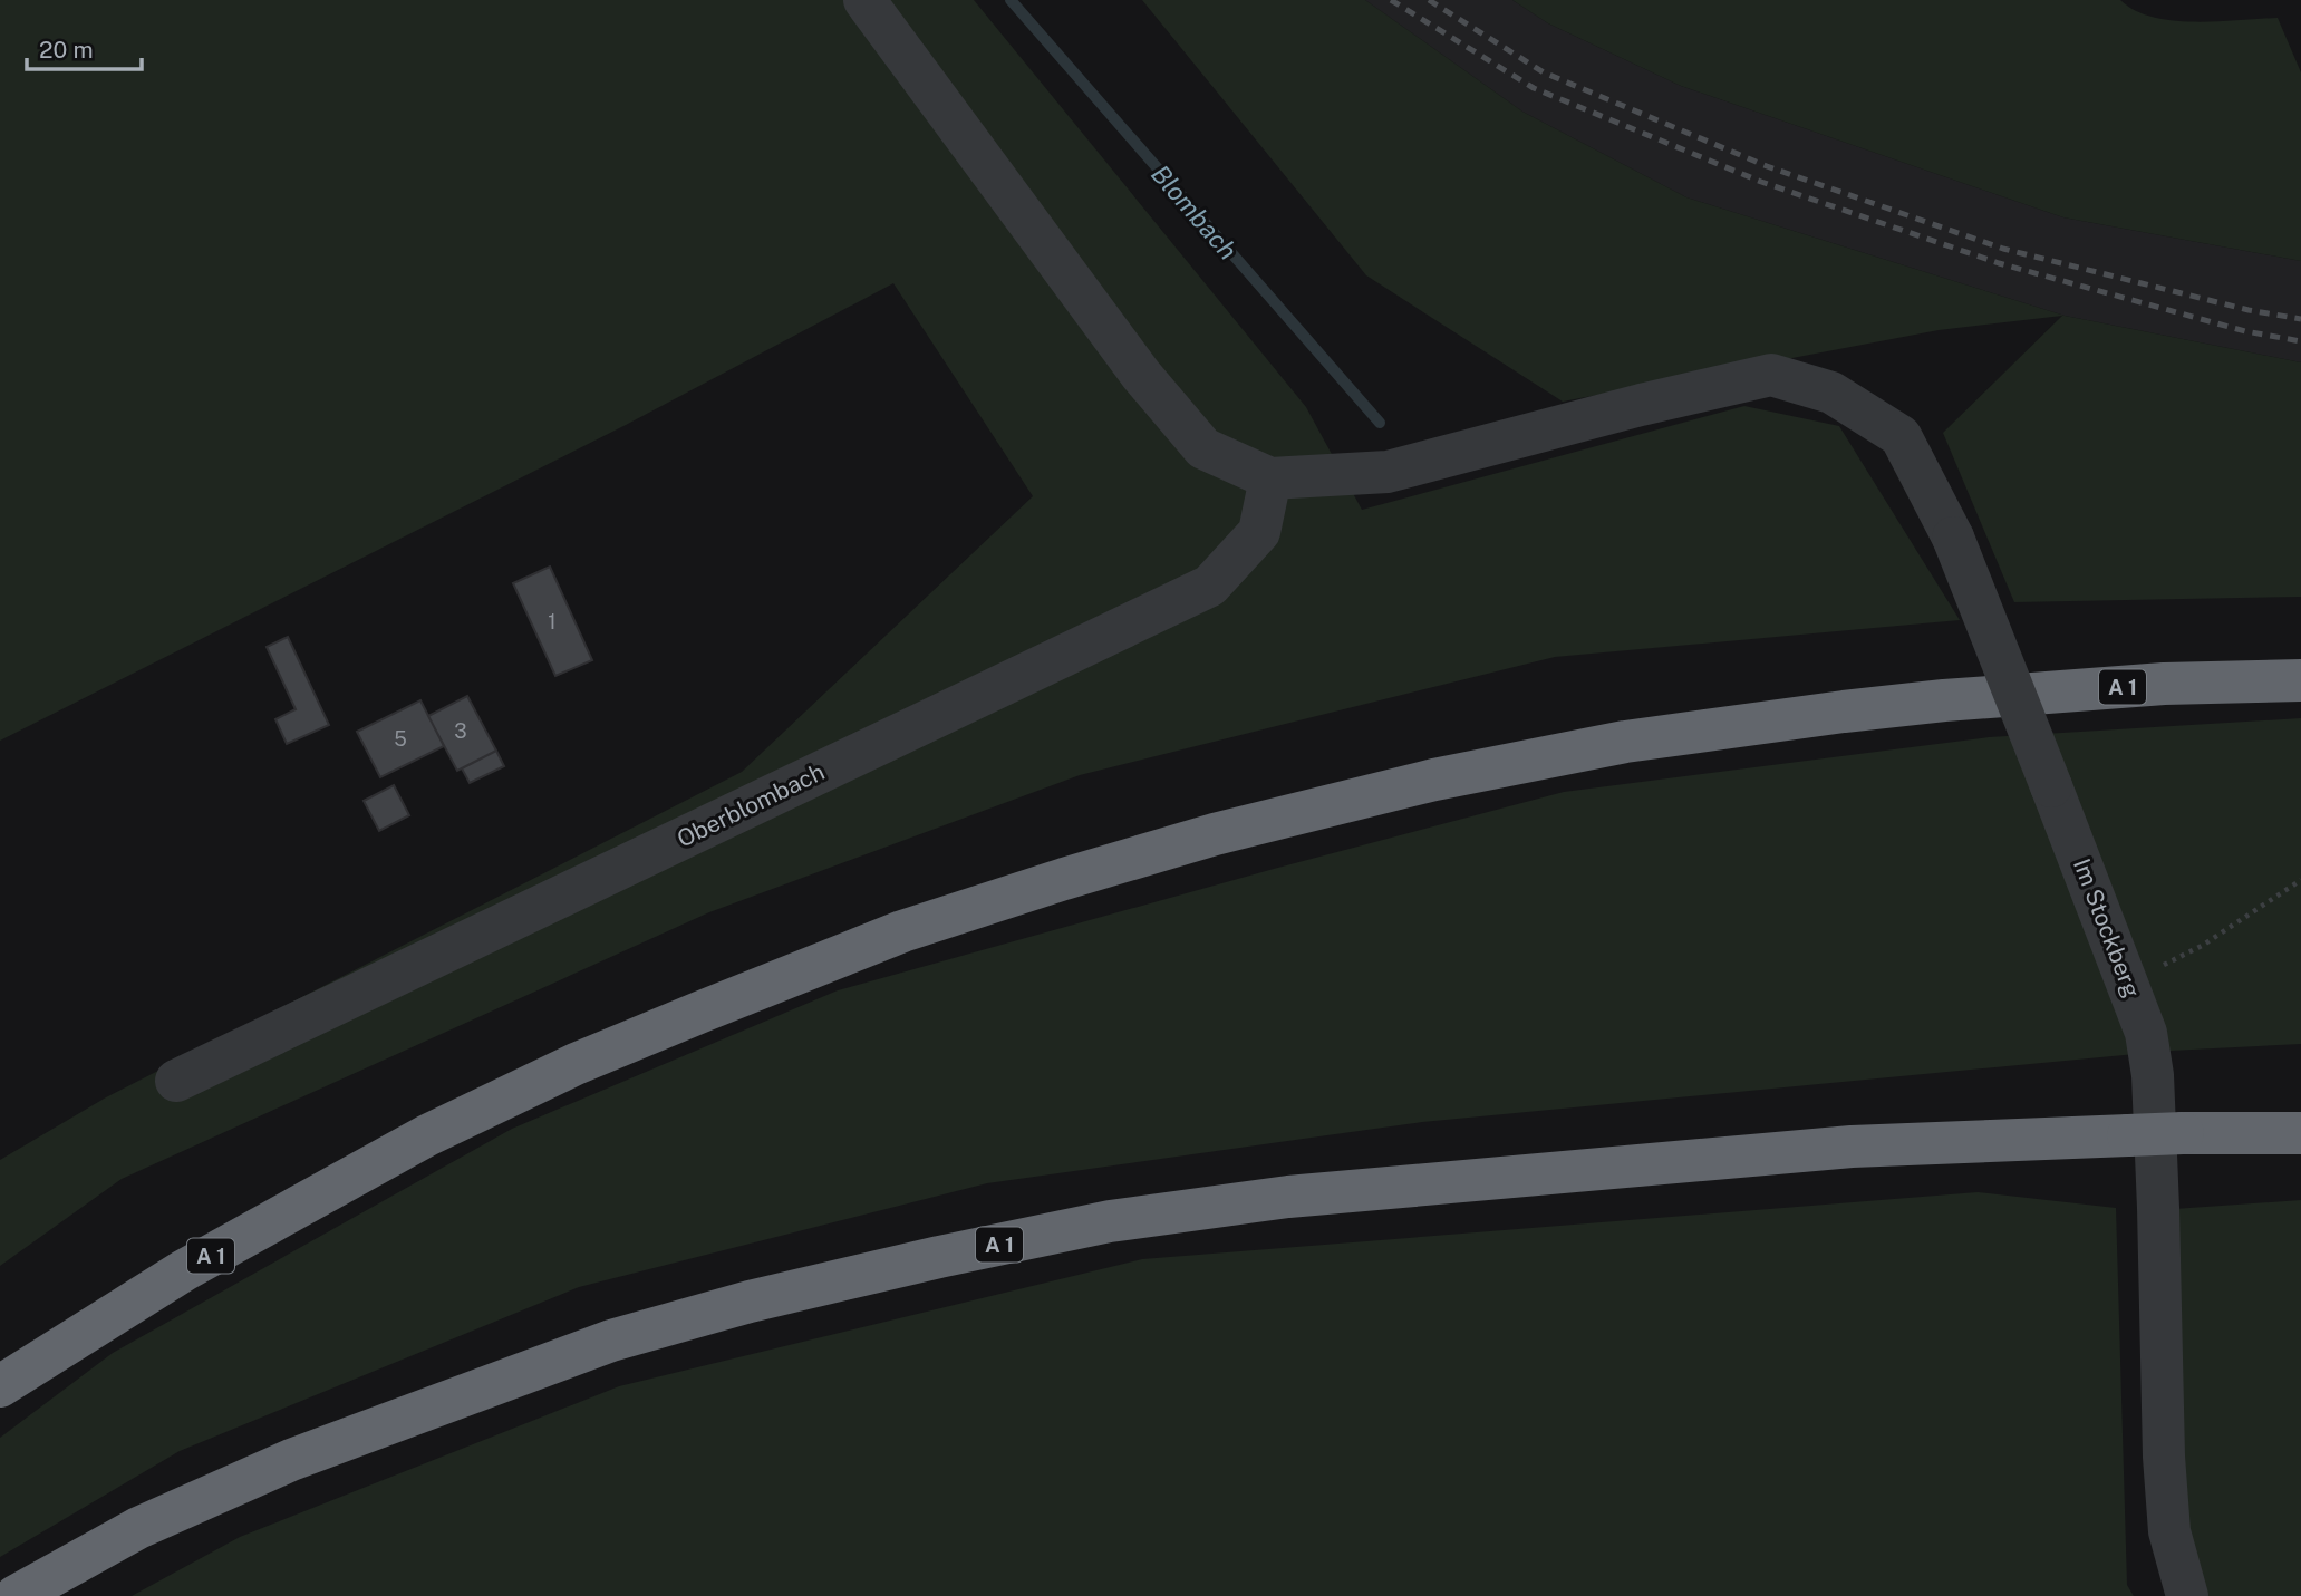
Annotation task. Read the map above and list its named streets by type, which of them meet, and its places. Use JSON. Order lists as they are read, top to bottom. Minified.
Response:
{"streets":{"highway":["A 1"],"street":["Oberblombach","Im Stockberg"]},"crossings":[["Oberblombach","Im Stockberg"]],"water":["Blombach"],"house_numbers":["1","3","5"],"scale_bar":"20 m"}
